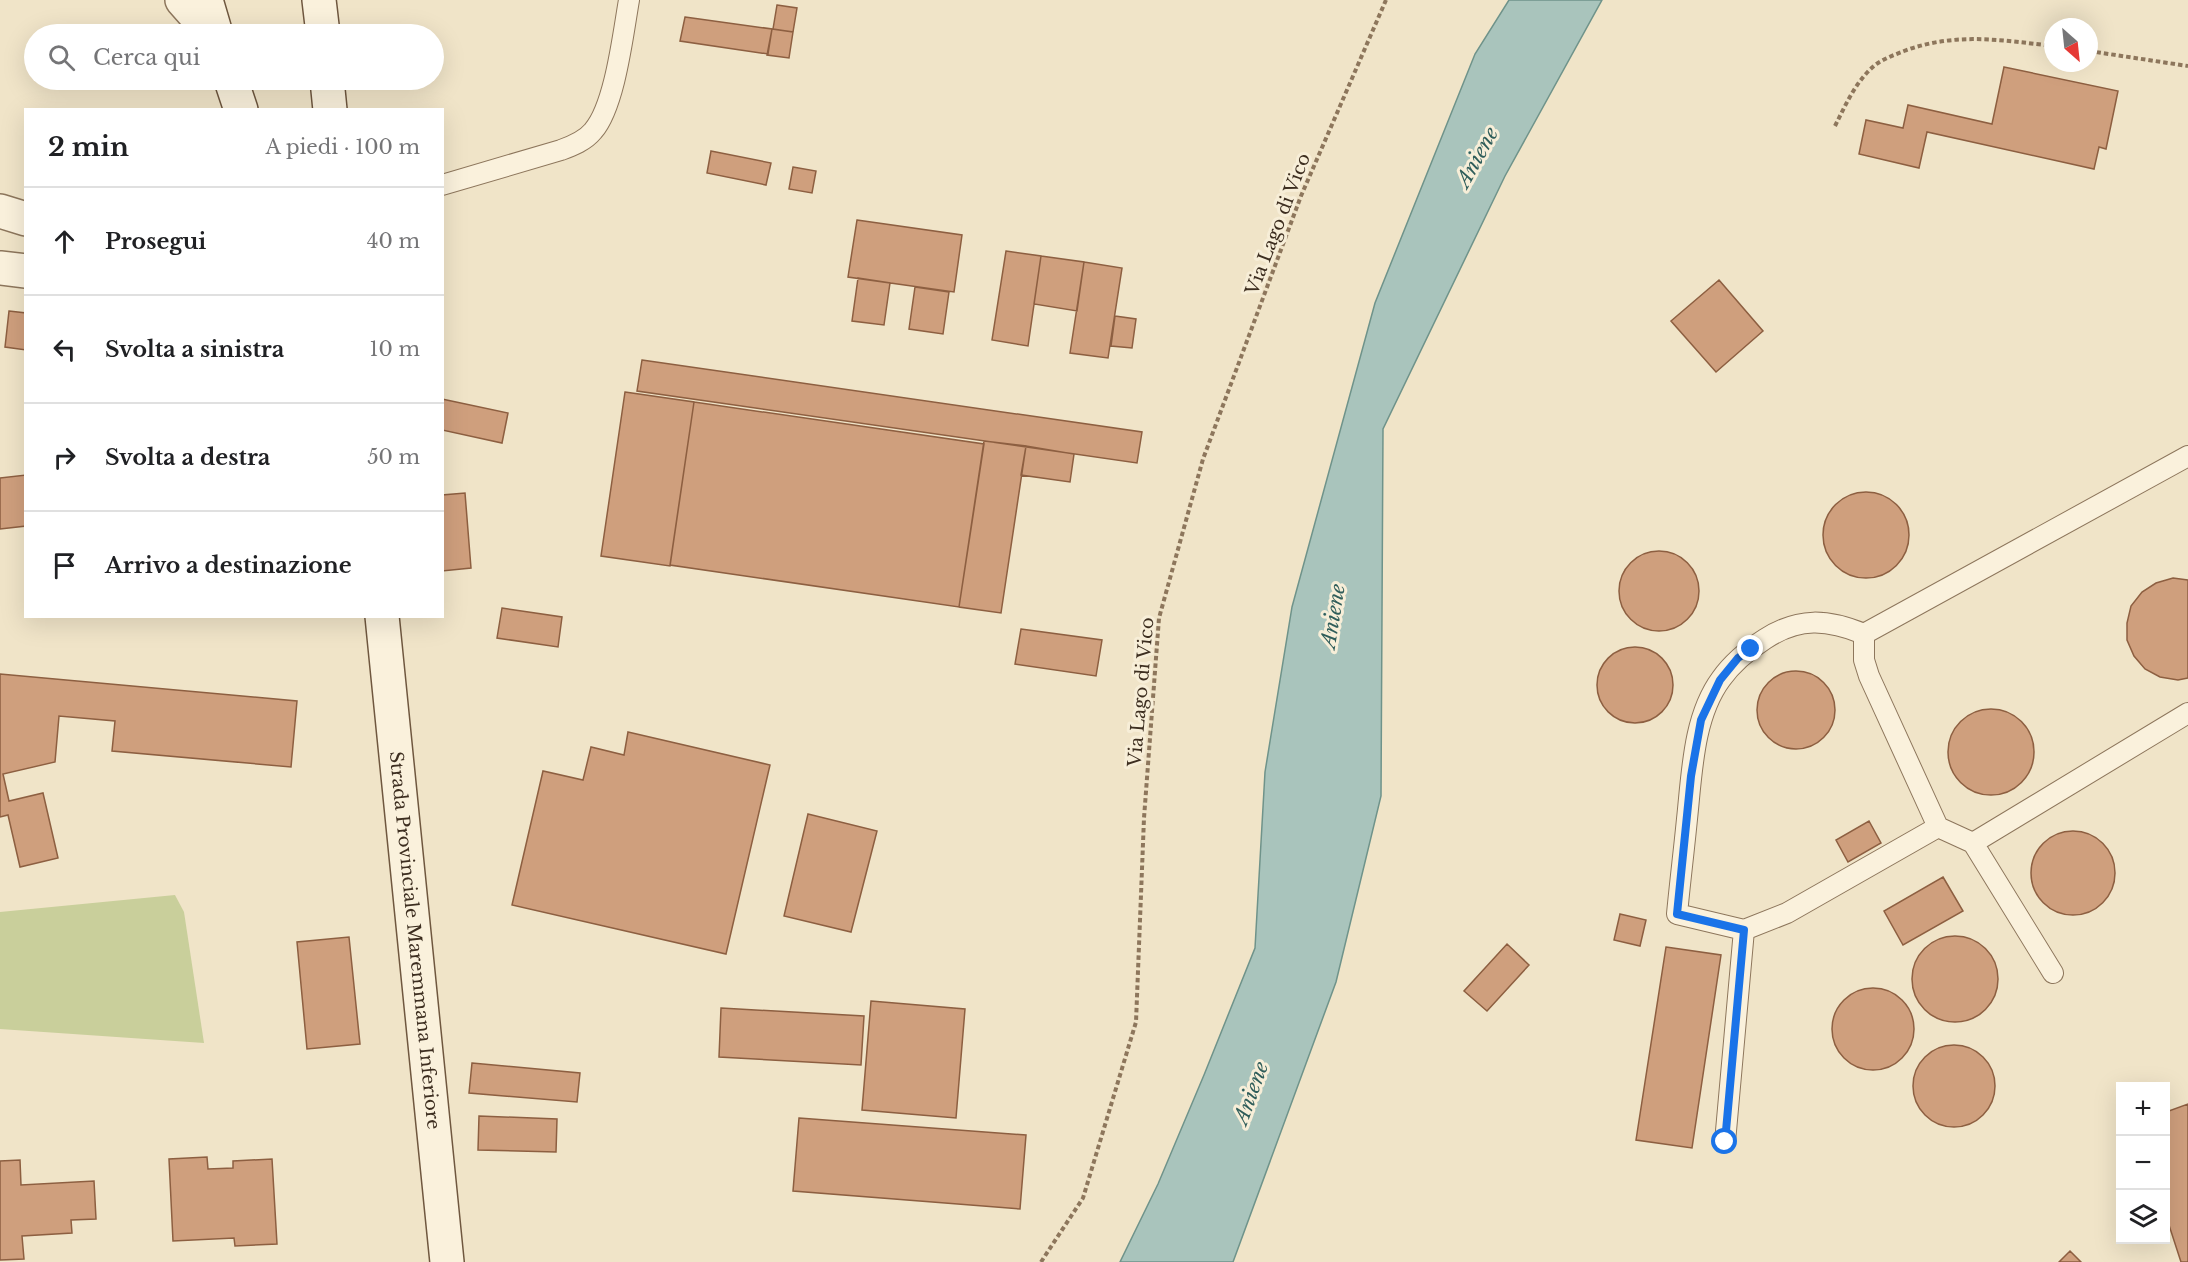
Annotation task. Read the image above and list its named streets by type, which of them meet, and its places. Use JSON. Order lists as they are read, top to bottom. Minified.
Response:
{"streets":{"main road":["Strada Provinciale Maremmana Inferiore"],"path":["Via Lago di Vico"]},"water":["Aniene"],"north":"bottom right","page":{"search":"Cerca qui","heading":["2 min","A piedi · 100 m"],"list":[["Prosegui","40 m"],["Svolta a sinistra","10 m"],["Svolta a destra","50 m"],"Arrivo a destinazione"],"map_buttons":["+","−"]}}
